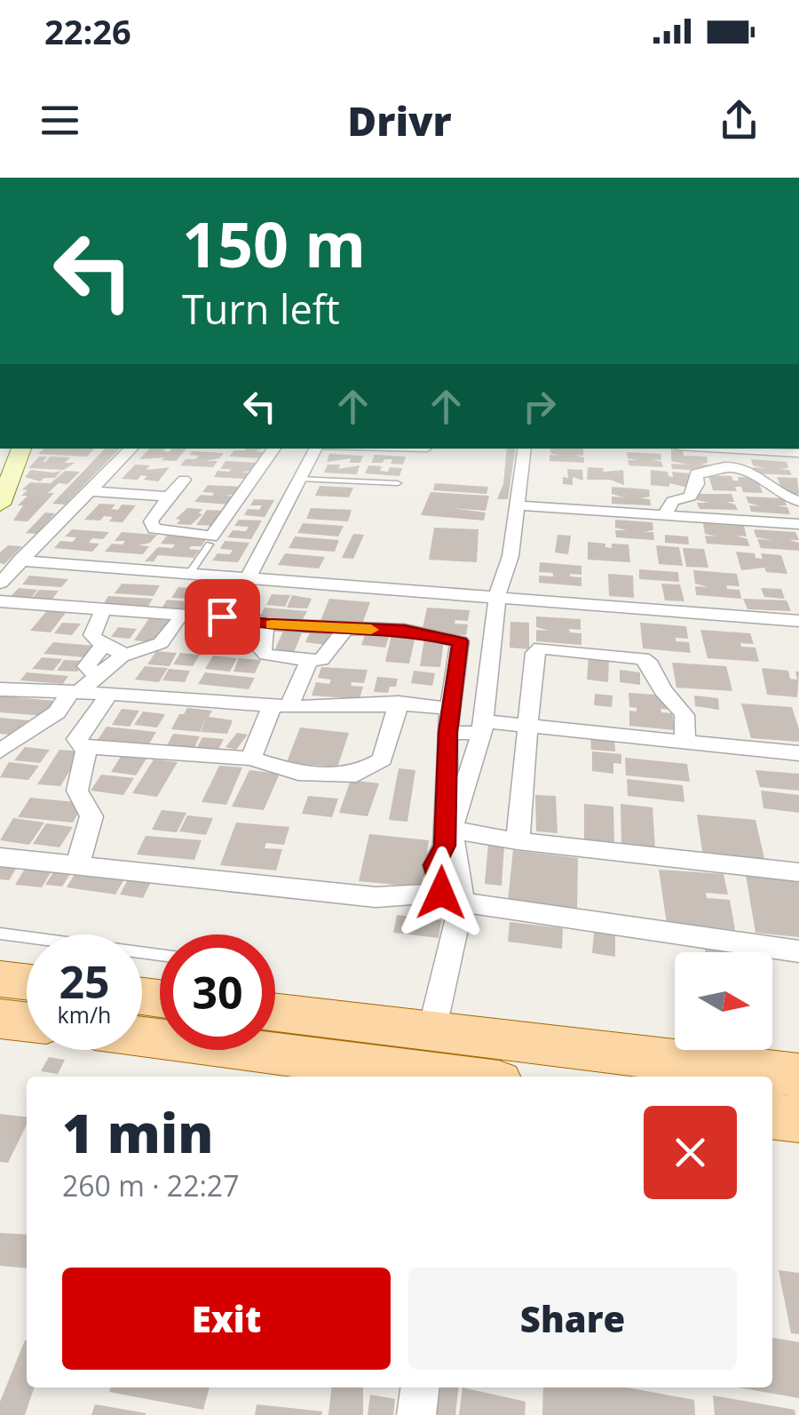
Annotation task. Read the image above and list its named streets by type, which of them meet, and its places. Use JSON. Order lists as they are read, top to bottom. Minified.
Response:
{"north":"right","page":{"status":"22:26","header":"Drivr","turn":["150 m","Turn left"],"speed":"25 km/h","limit":"30","heading":["1 min","260 m · 22:27"],"buttons":["Exit","Share"]}}
